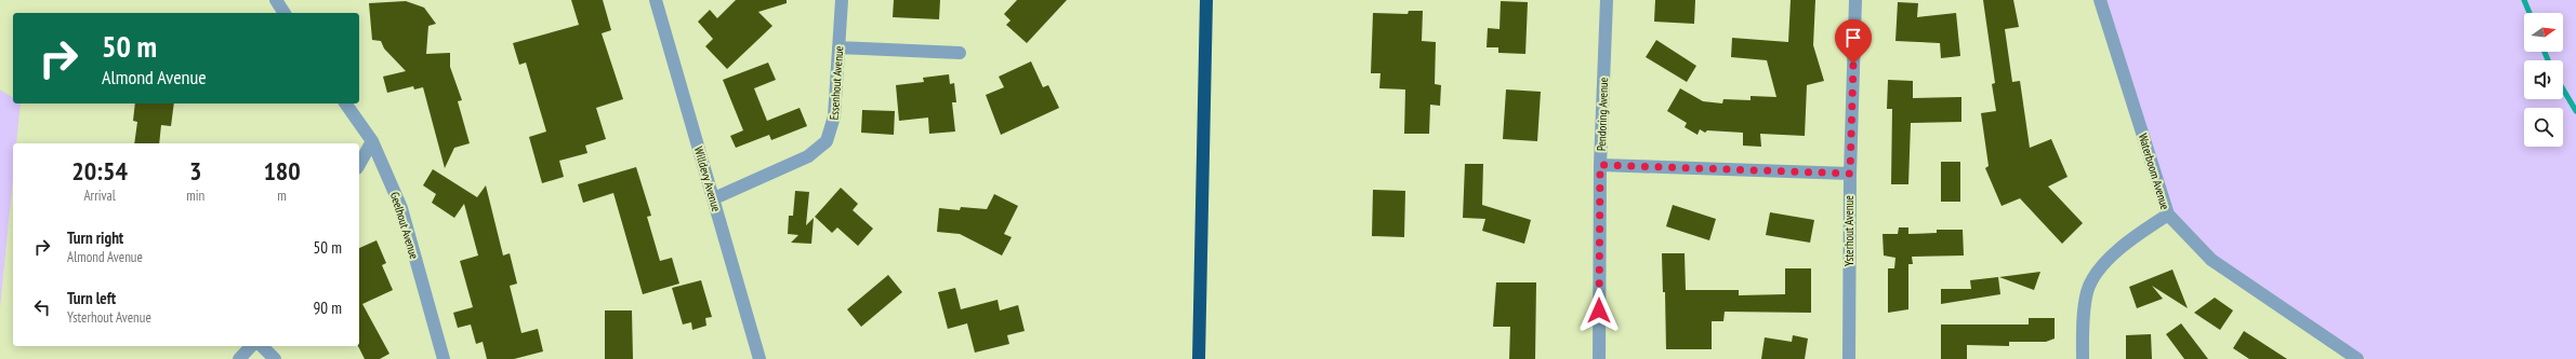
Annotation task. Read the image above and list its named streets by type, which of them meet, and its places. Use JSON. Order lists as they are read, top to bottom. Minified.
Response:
{"streets":{"street":["Essenhout Avenue","Pendoring Avenue","Waterboom Avenue","Willdevy Avenue","Geelhout Avenue","Ysterhout Avenue"]},"crossings":[["Essenhout Avenue","Willdevy Avenue"]],"north":"right","page":{"turn":["50 m","Almond Avenue"],"eta":["20:54","Arrival","3","min","180","m"],"list":[{"name":"Turn right","note":"Almond Avenue","value":"50 m"},{"name":"Turn left","note":"Ysterhout Avenue","value":"90 m"}]}}
